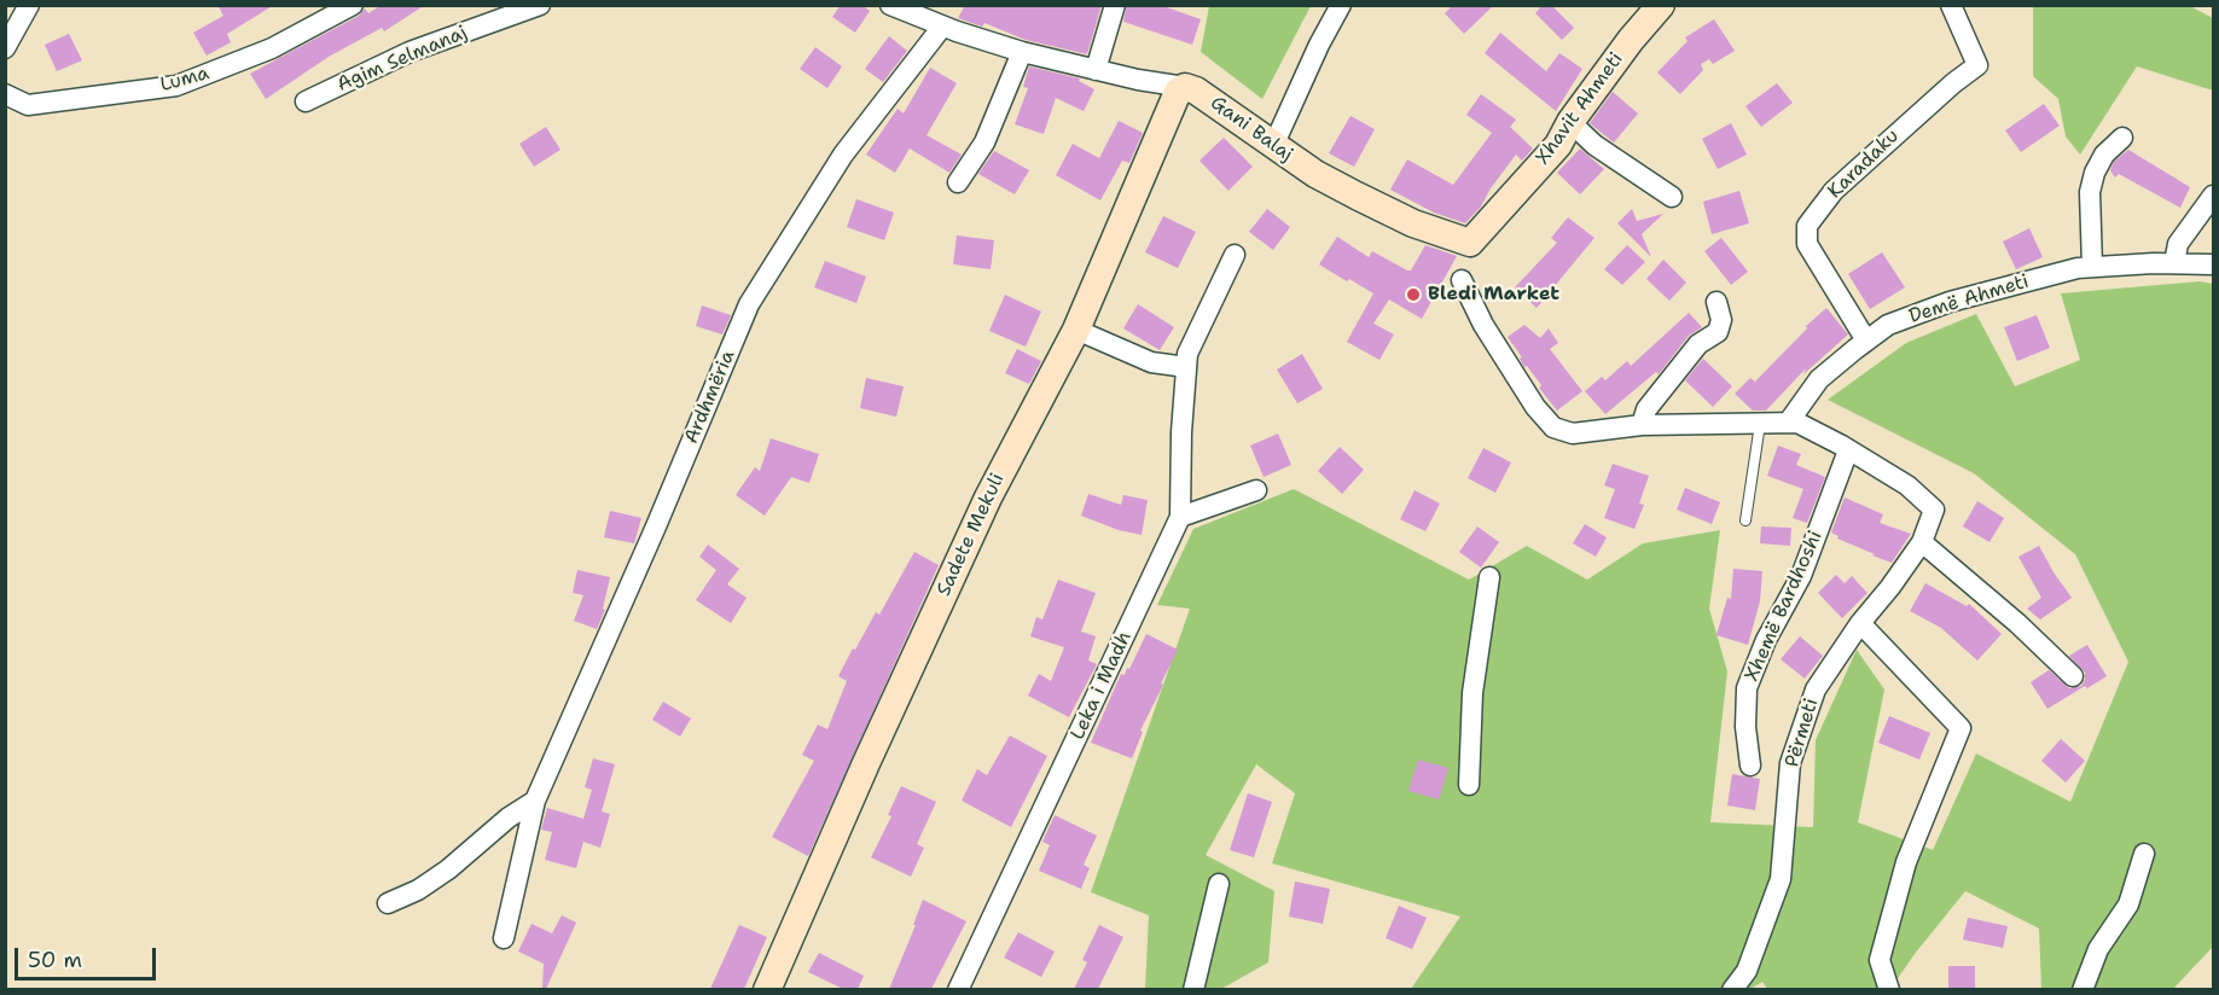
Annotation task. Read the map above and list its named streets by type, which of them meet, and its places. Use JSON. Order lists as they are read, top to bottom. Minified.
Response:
{"streets":{"street":["Agim Selmanaj","Luma","Xhavit Ahmeti","Gani Balaj","Karadaku","Demë Ahmeti","Ardhmëria","Sadete Mekuli","Xhemë Bardhoshi","Leka i Madh","Përmeti"]},"crossings":[["Xhavit Ahmeti","Gani Balaj"],["Gani Balaj","Ardhmëria"],["Gani Balaj","Sadete Mekuli"],["Karadaku","Demë Ahmeti"],["Demë Ahmeti","Përmeti"],["Xhemë Bardhoshi","Përmeti"]],"places":["Bledi Market"],"scale_bar":"50 m"}
